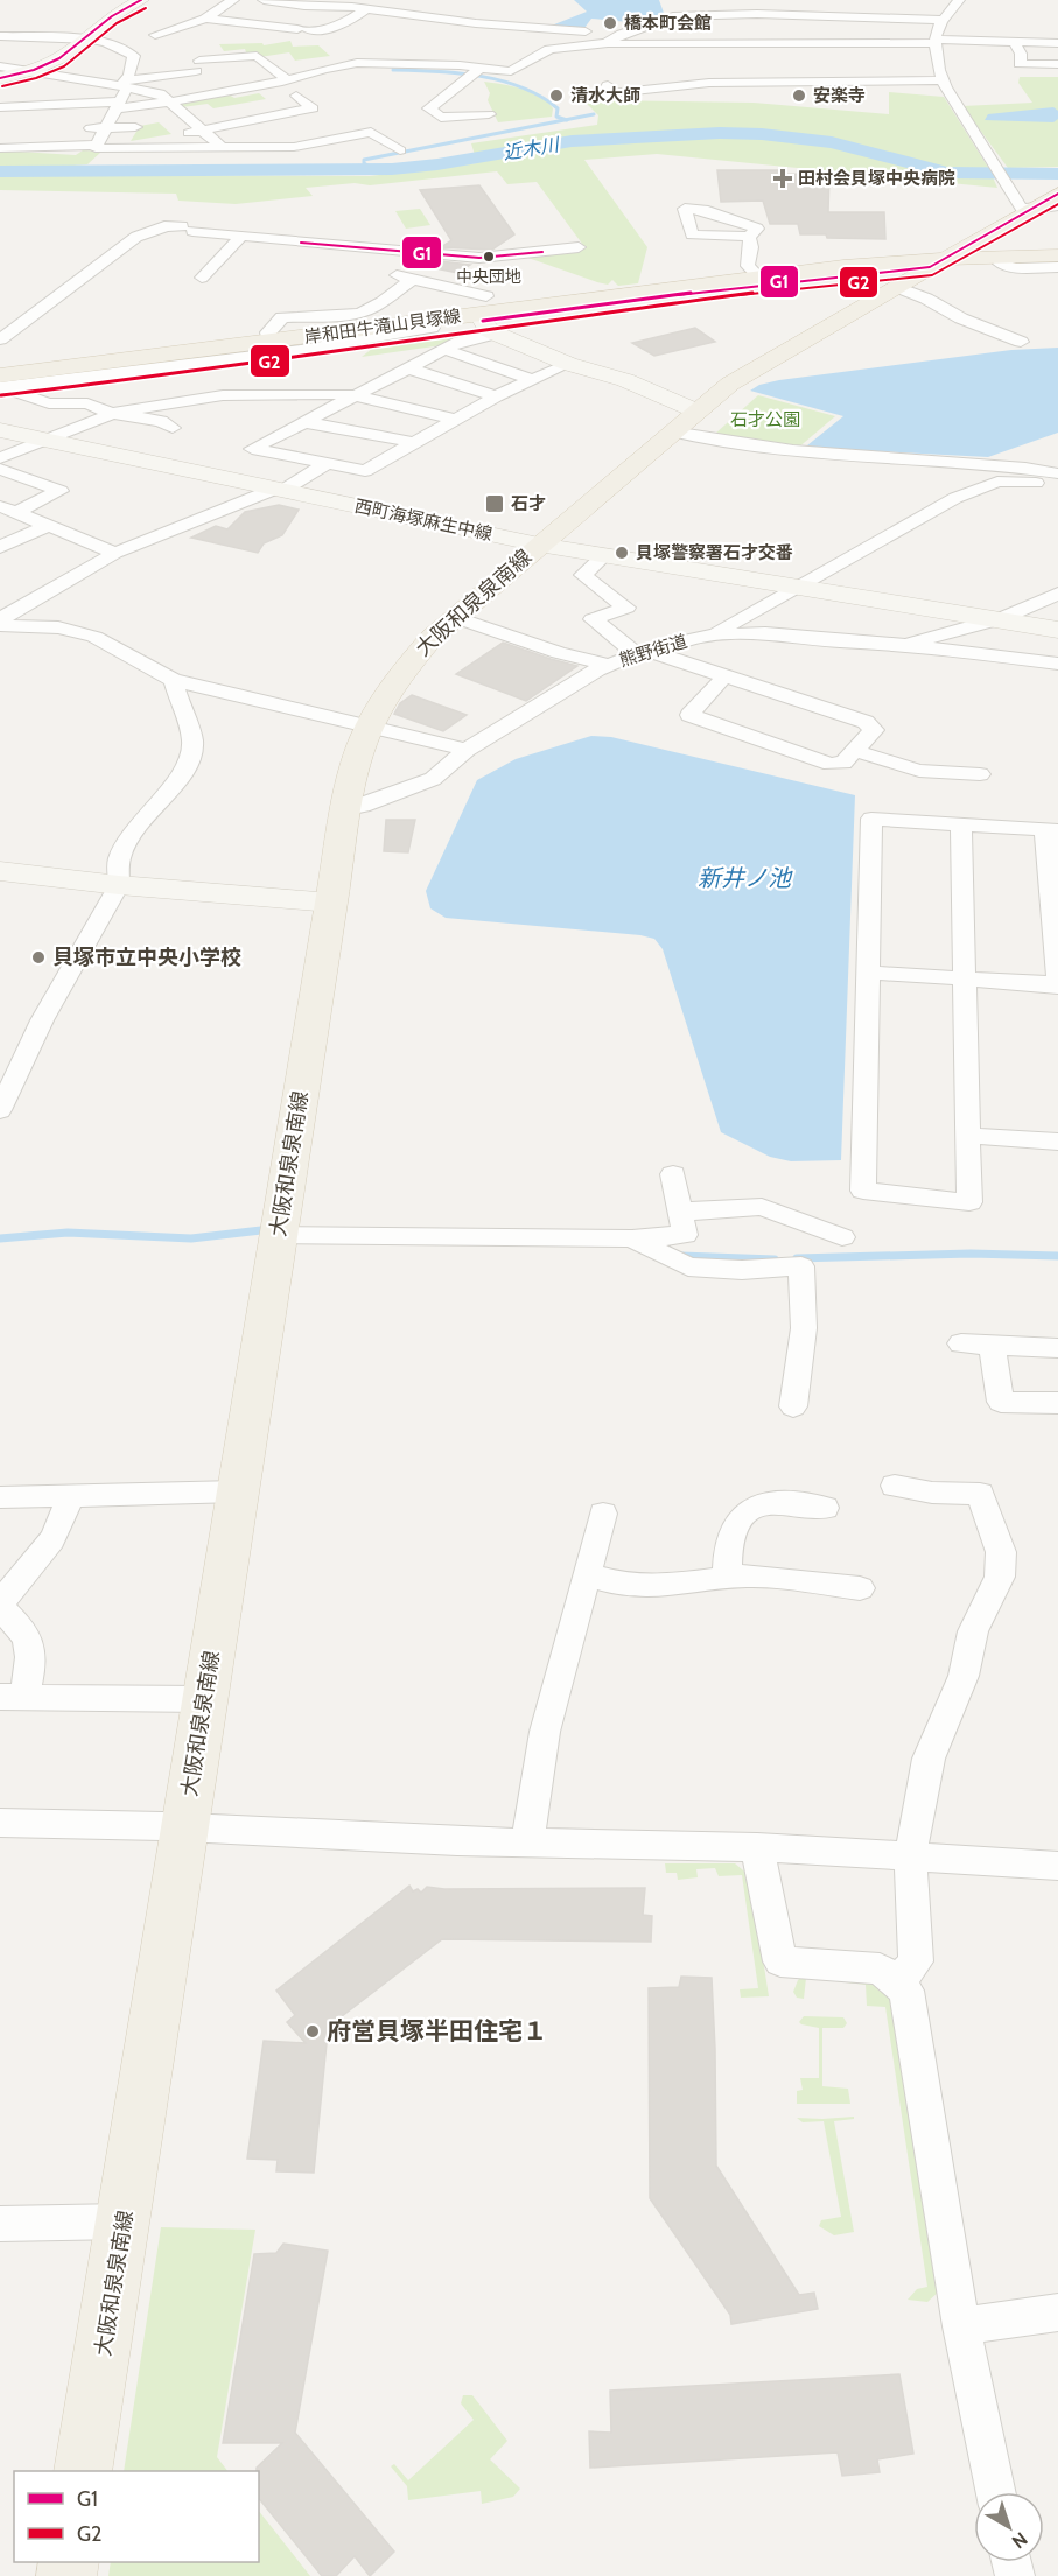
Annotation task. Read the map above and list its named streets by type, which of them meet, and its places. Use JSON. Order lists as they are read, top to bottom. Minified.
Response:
{"streets":{"main road":["岸和田牛滝山貝塚線","大阪和泉泉南線"],"street":["西町海塚麻生中線","熊野街道"]},"crossings":[["岸和田牛滝山貝塚線","大阪和泉泉南線"],["西町海塚麻生中線","大阪和泉泉南線"],["西町海塚麻生中線","熊野街道"],["大阪和泉泉南線","熊野街道"]],"water":["近木川","新井ノ池"],"parks":["石才公園"],"places":{"other":["橋本町会館","清水大師","安楽寺","中央団地","貝塚警察署石才交番","貝塚市立中央小学校","府営貝塚半田住宅１"],"health":["田村会貝塚中央病院"],"transit":["石才"]},"lines":["transit line G1","transit line G2"],"legend":["G1","G2"],"north":"bottom right"}
